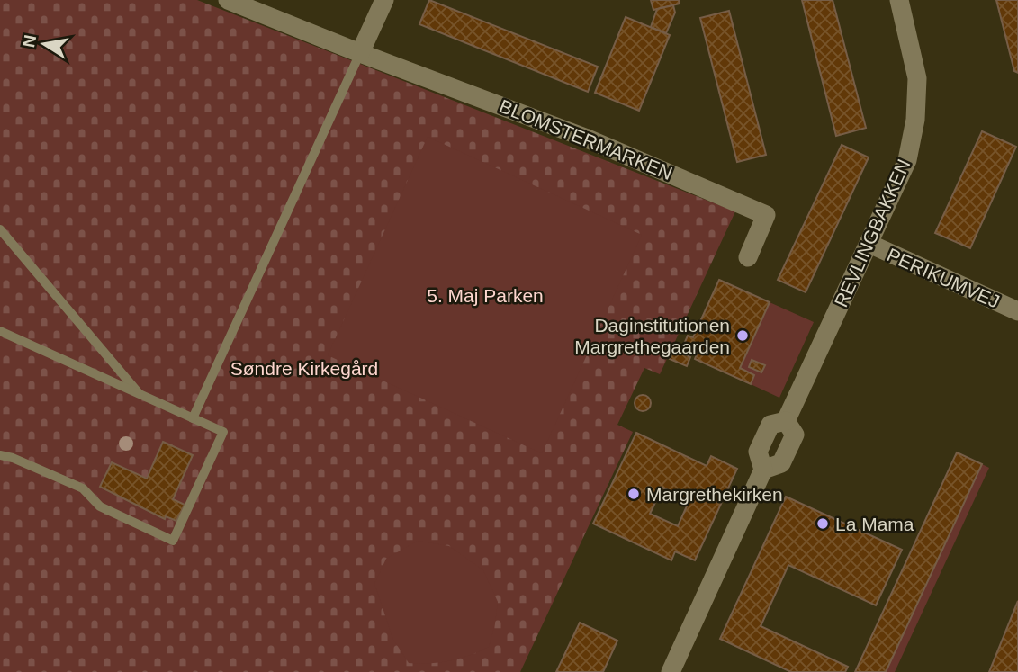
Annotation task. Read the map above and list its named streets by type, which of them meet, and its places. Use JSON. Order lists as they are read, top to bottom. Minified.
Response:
{"streets":{"street":["BLOMSTERMARKEN","REVLINGBAKKEN","PERIKUMVEJ"]},"crossings":[["REVLINGBAKKEN","PERIKUMVEJ"]],"parks":["5. Maj Parken","Søndre Kirkegård"],"places":["Daginstitutionen Margrethegaarden","Margrethekirken","La Mama"],"north":"left"}
